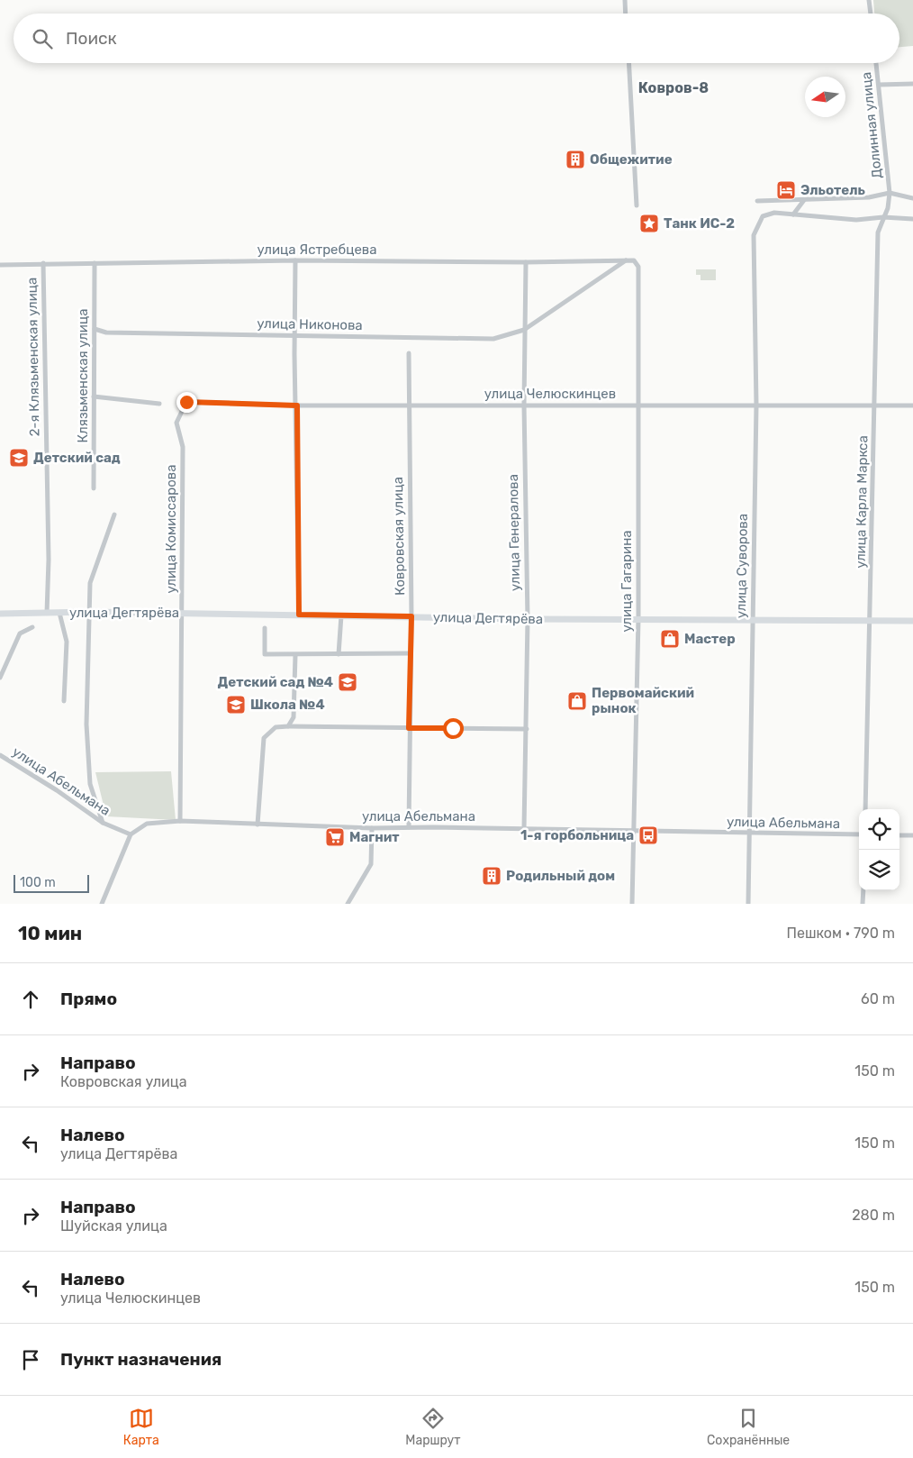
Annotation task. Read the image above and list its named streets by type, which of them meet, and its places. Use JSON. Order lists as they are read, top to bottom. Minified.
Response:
{"streets":{"main road":["улица Дегтярёва"],"street":["Долинная улица","улица Ястребцева","улица Никонова","2-я Клязьменская улица","Клязьменская улица","улица Челюскинцев","улица Карла Маркса","улица Комиссарова","улица Генералова","Ковровская улица","улица Суворова","улица Гагарина","улица Абельмана"]},"crossings":[["Долинная улица","улица Карла Маркса"],["улица Ястребцева","улица Никонова"],["улица Ястребцева","2-я Клязьменская улица"],["улица Ястребцева","Клязьменская улица"],["улица Ястребцева","улица Генералова"],["улица Ястребцева","улица Гагарина"],["улица Никонова","Клязьменская улица"],["улица Никонова","улица Генералова"],["2-я Клязьменская улица","улица Дегтярёва"],["улица Челюскинцев","улица Карла Маркса"],["улица Челюскинцев","улица Комиссарова"],["улица Челюскинцев","улица Генералова"],["улица Челюскинцев","Ковровская улица"],["улица Челюскинцев","улица Суворова"],["улица Челюскинцев","улица Гагарина"],["улица Карла Маркса","улица Дегтярёва"],["улица Комиссарова","улица Дегтярёва"],["улица Комиссарова","улица Абельмана"],["улица Генералова","улица Дегтярёва"],["улица Генералова","улица Абельмана"],["Ковровская улица","улица Дегтярёва"],["Ковровская улица","улица Абельмана"],["улица Суворова","улица Дегтярёва"],["улица Суворова","улица Абельмана"],["улица Гагарина","улица Дегтярёва"],["улица Гагарина","улица Абельмана"]],"districts":["Ковров-8"],"places":{"building":["Общежитие","Родильный дом"],"hotel":["Эльотель"],"place":["Танк ИС-2"],"school or university":["Детский сад","Детский сад №4","Школа №4"],"shop":["Мастер","Первомайский рынок"],"bus stop":["1-я горбольница"],"supermarket":["Магнит"]},"scale_bar":"100 m","north":"left","page":{"search":"Поиск","scale":"100 m","heading":["10 мин","Пешком · 790 m"],"list":[["Прямо","60 m"],["Направо","Ковровская улица","150 m"],["Налево","улица Дегтярёва","150 m"],["Направо","Шуйская улица","280 m"],["Налево","улица Челюскинцев","150 m"],"Пункт назначения"],"nav":["Карта","Маршрут","Сохранённые"]}}
